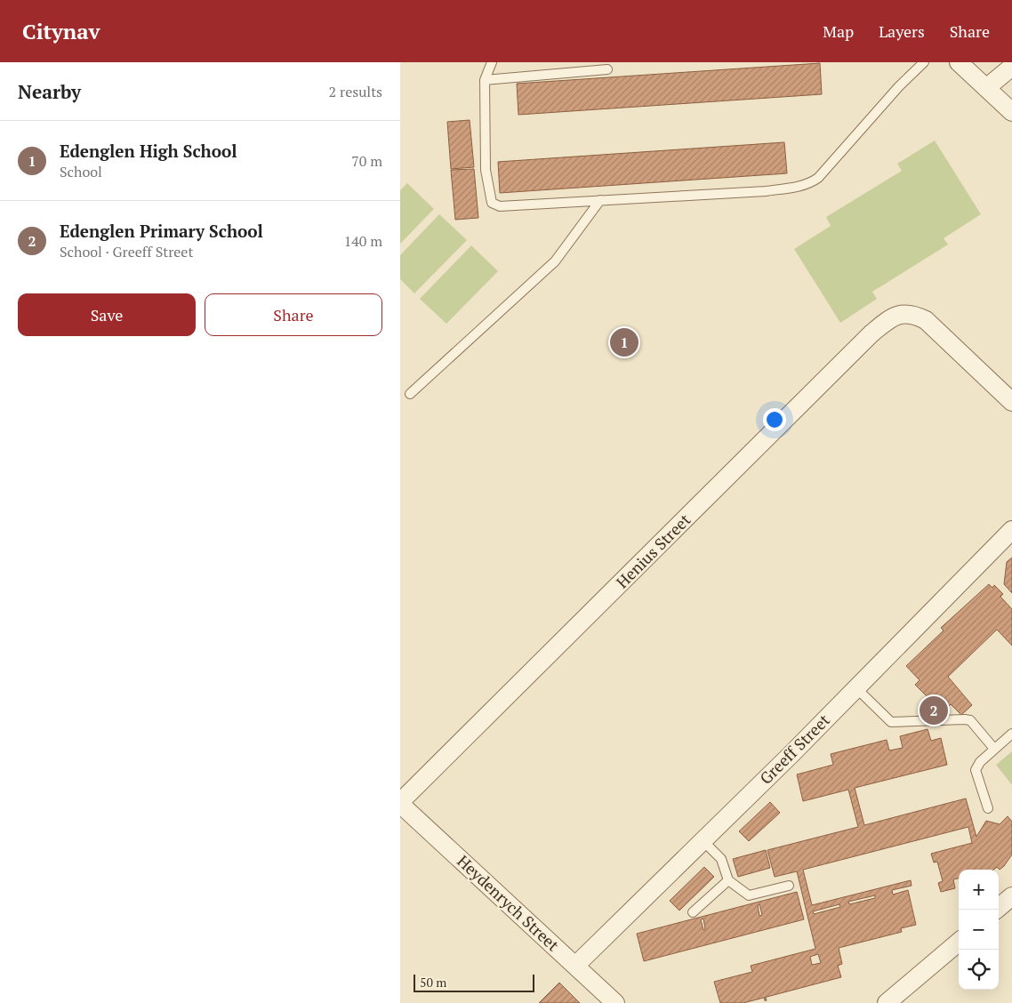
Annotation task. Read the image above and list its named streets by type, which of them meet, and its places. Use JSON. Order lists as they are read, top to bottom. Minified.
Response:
{"streets":{"street":["Henius Street","Greeff Street","Heydenrych Street"]},"crossings":[["Henius Street","Heydenrych Street"],["Greeff Street","Heydenrych Street"]],"scale_bar":"50 m","page":{"header":"Citynav","nav":["Map","Layers","Share"],"heading":["Nearby","2 results"],"list":[{"mark":"1","name":"Edenglen High School","note":"School","value":"70 m"},{"mark":"2","name":"Edenglen Primary School","note":"School · Greeff Street","value":"140 m"}],"buttons":["Save","Share"],"pins":["1","2"],"map_buttons":["+","−"],"scale":"50 m"}}
